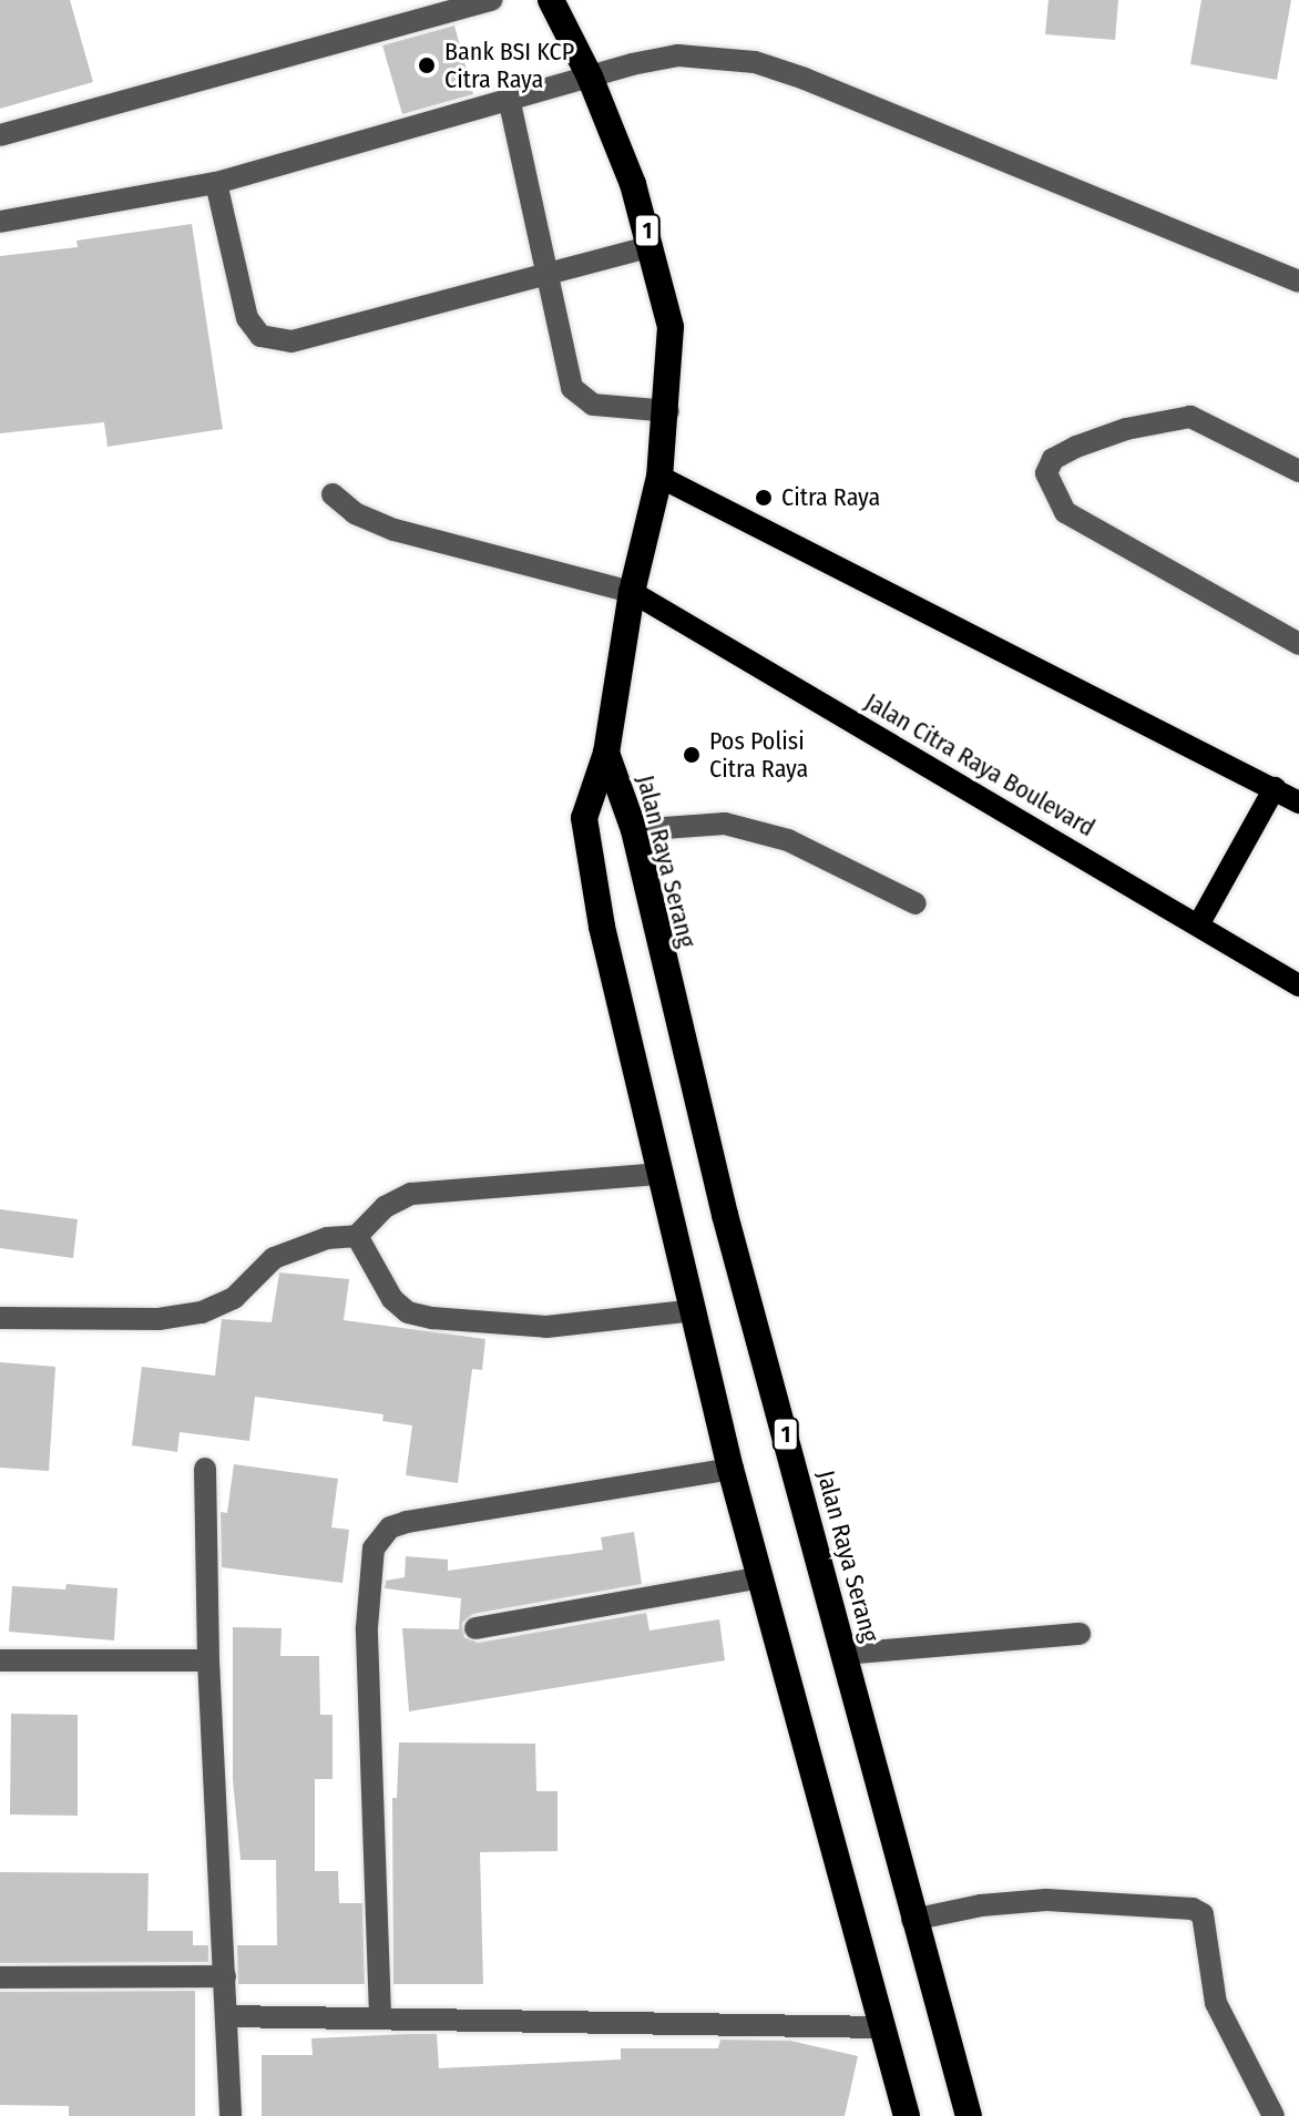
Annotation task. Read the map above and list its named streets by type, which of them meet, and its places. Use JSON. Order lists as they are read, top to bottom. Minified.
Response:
{"streets":{"highway":["1","Jalan Raya Serang"],"main road":["Jalan Citra Raya Boulevard"]},"crossings":[["Jalan Citra Raya Boulevard","Jalan Raya Serang"]],"places":["Bank BSI KCP Citra Raya","Citra Raya","Pos Polisi Citra Raya"]}
